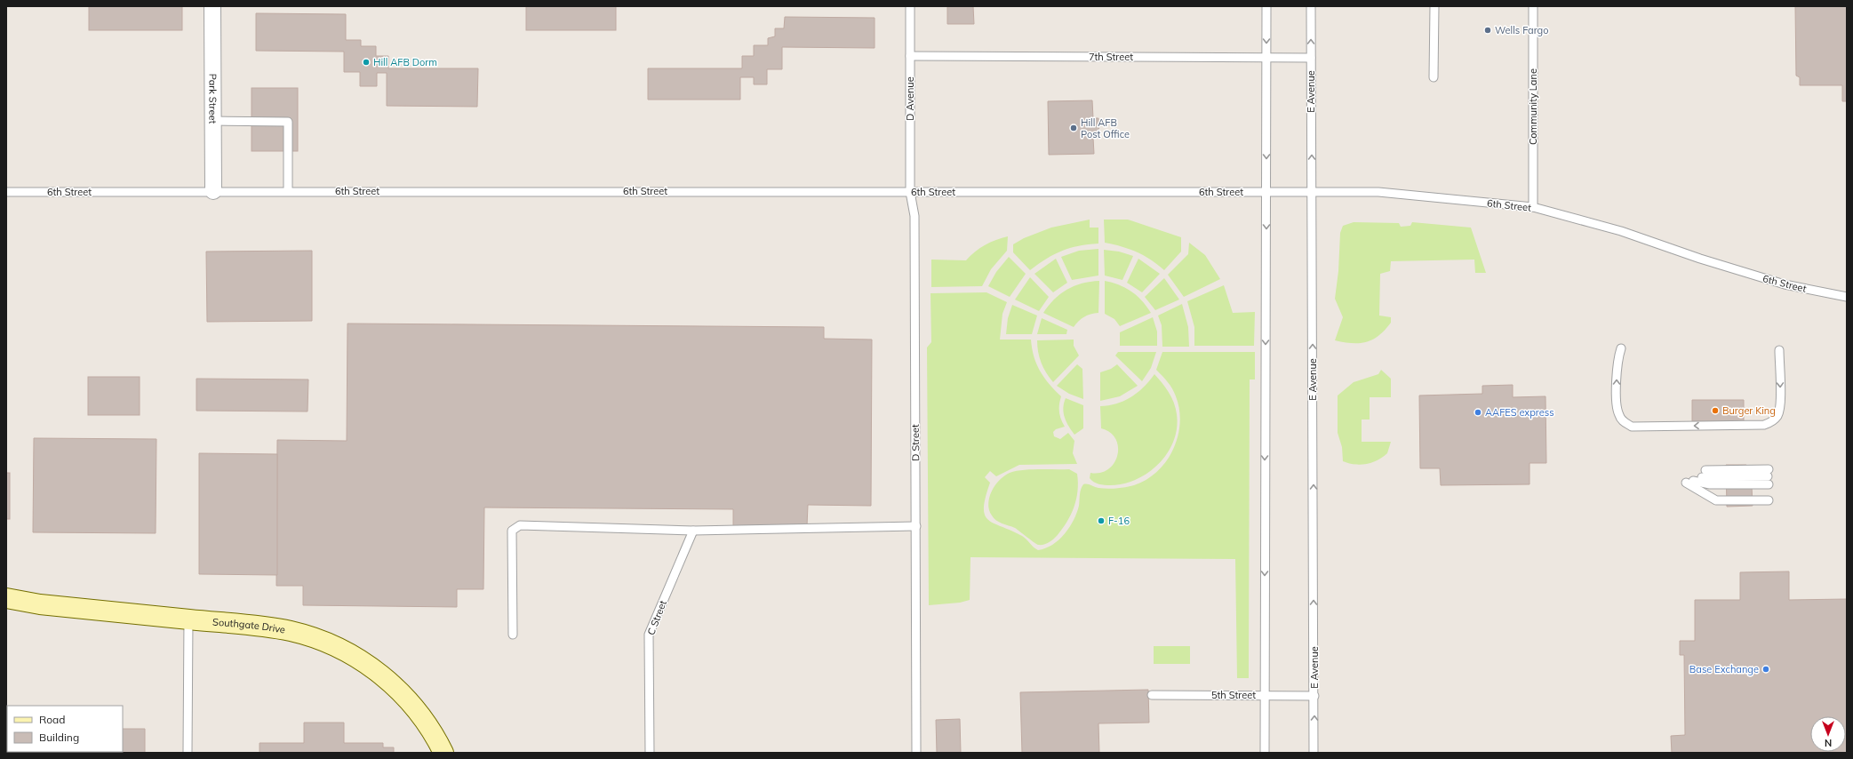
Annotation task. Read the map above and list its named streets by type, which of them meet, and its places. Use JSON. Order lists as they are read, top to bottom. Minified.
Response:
{"streets":{"main road":["Southgate Drive"],"street":["Park Street"],"lane":["7th Street","E Avenue","D Avenue","Community Lane","6th Street","D Street","C Street","5th Street"]},"crossings":[["7th Street","E Avenue"],["7th Street","D Avenue"],["E Avenue","6th Street"],["E Avenue","5th Street"],["Park Street","6th Street"],["D Avenue","6th Street"],["D Avenue","D Street"],["Community Lane","6th Street"],["6th Street","D Street"]],"places":["Wells Fargo","Hill AFB Dorm","Hill AFB Post Office","Burger King","AAFES express","F-16","Base Exchange"],"legend":["Road","Building"],"north":"bottom"}
